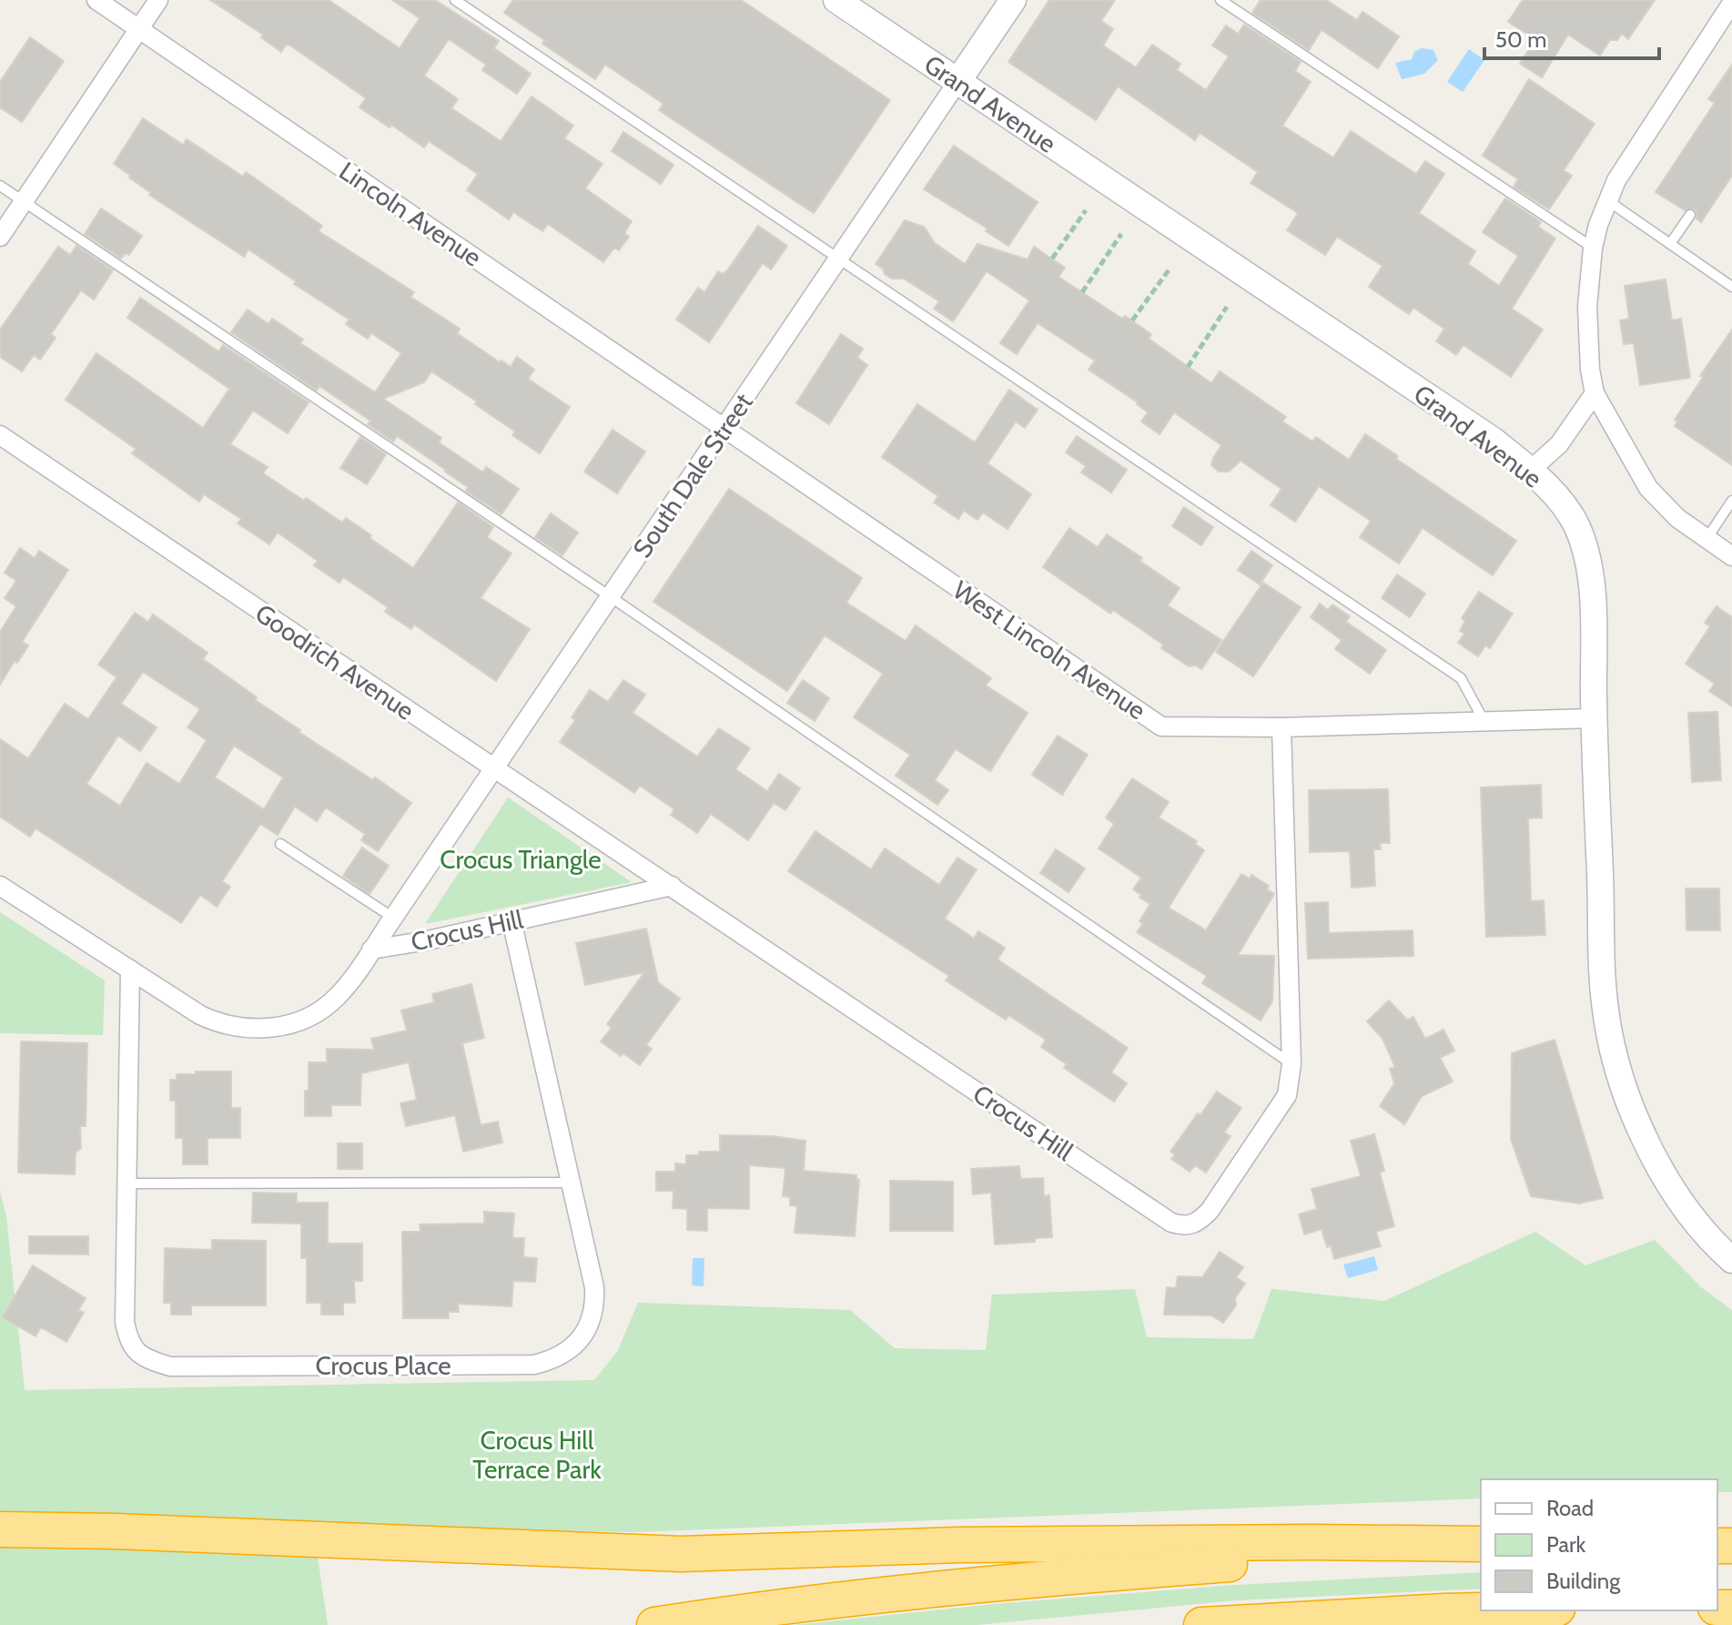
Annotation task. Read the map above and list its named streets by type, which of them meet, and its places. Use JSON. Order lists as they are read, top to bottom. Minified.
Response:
{"streets":{"main road":["Grand Avenue","South Dale Street"],"street":["Lincoln Avenue","West Lincoln Avenue","Goodrich Avenue","Crocus Hill","Crocus Place"]},"crossings":[["Grand Avenue","South Dale Street"],["Grand Avenue","West Lincoln Avenue"],["Lincoln Avenue","South Dale Street"],["Lincoln Avenue","West Lincoln Avenue"],["South Dale Street","West Lincoln Avenue"],["South Dale Street","Goodrich Avenue"],["South Dale Street","Crocus Hill"],["South Dale Street","Crocus Place"],["West Lincoln Avenue","Crocus Hill"],["Goodrich Avenue","Crocus Hill"],["Crocus Hill","Crocus Place"]],"parks":["Crocus Triangle","Crocus Hill Terrace Park"],"legend":["Road","Park","Building"],"scale_bar":"50 m"}
